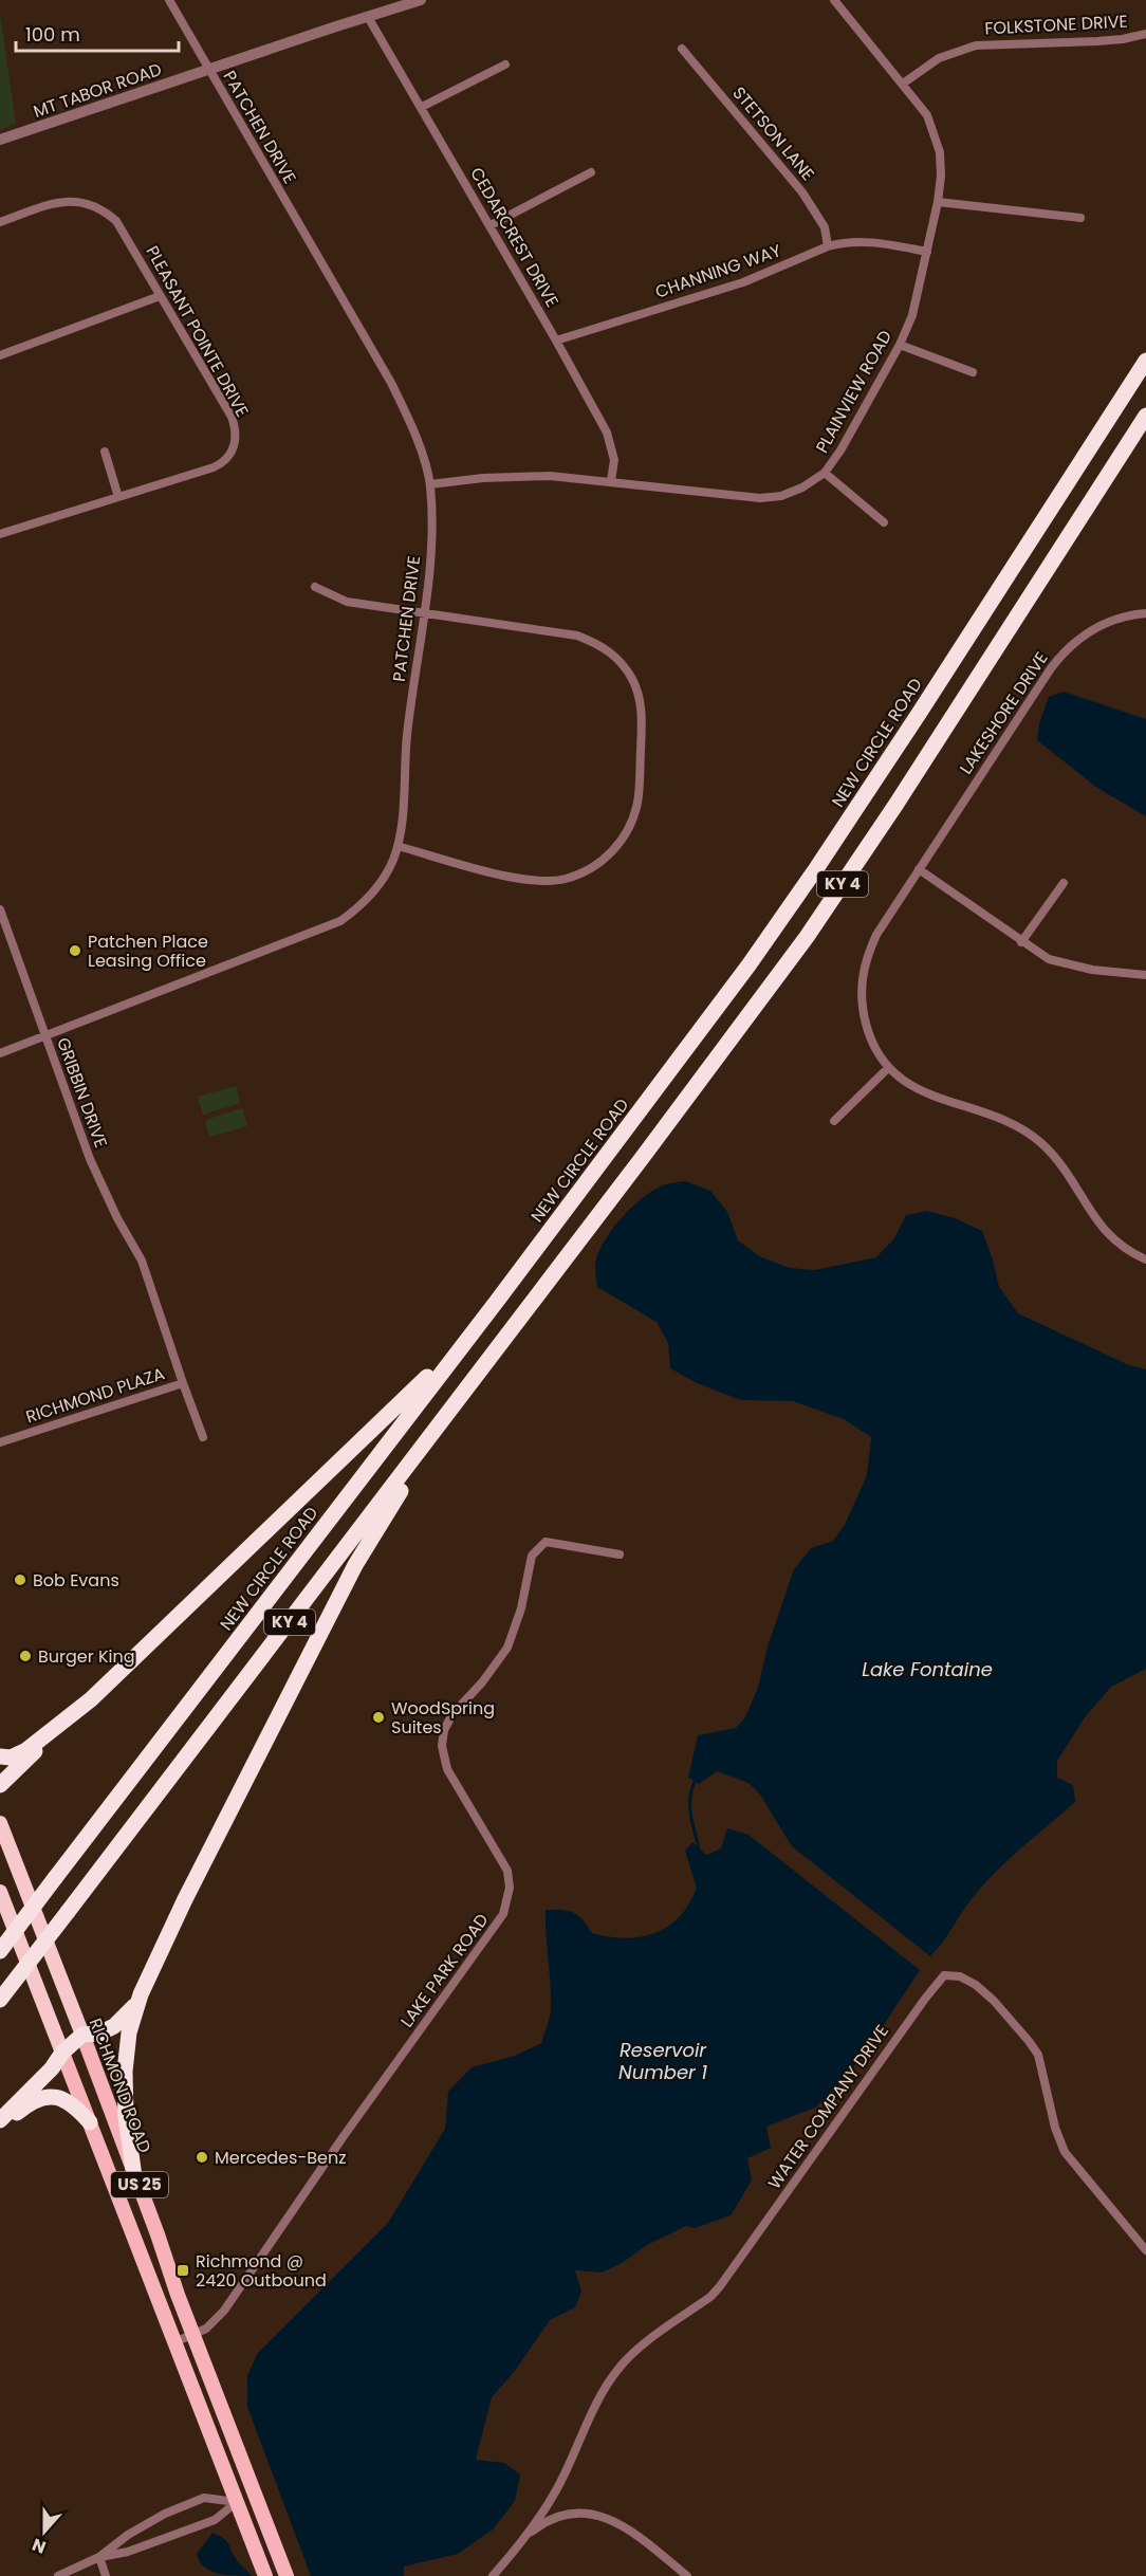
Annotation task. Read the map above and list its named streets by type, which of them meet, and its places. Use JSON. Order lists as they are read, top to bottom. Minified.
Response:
{"streets":{"highway":["NEW CIRCLE ROAD","KY 4","RICHMOND ROAD","US 25"],"street":["FOLKSTONE DRIVE","MT TABOR ROAD","PATCHEN DRIVE","STETSON LANE","CEDARCREST DRIVE","CHANNING WAY","PLEASANT POINTE DRIVE","PLAINVIEW ROAD","LAKESHORE DRIVE","GRIBBIN DRIVE","RICHMOND PLAZA","LAKE PARK ROAD","WATER COMPANY DRIVE"]},"crossings":[["FOLKSTONE DRIVE","PLAINVIEW ROAD"],["MT TABOR ROAD","PATCHEN DRIVE"],["MT TABOR ROAD","CEDARCREST DRIVE"],["PATCHEN DRIVE","PLAINVIEW ROAD"],["PATCHEN DRIVE","GRIBBIN DRIVE"],["STETSON LANE","CHANNING WAY"],["CEDARCREST DRIVE","CHANNING WAY"],["CEDARCREST DRIVE","PLAINVIEW ROAD"],["CHANNING WAY","PLAINVIEW ROAD"],["GRIBBIN DRIVE","RICHMOND PLAZA"],["LAKE PARK ROAD","RICHMOND ROAD"],["LAKE PARK ROAD","US 25"]],"water":["Lake Fontaine","Reservoir Number 1"],"places":{"other":["Patchen Place Leasing Office","Bob Evans","Burger King","WoodSpring Suites","Mercedes-Benz"],"transit":["Richmond @ 2420 Outbound"]},"scale_bar":"100 m","north":"bottom"}
